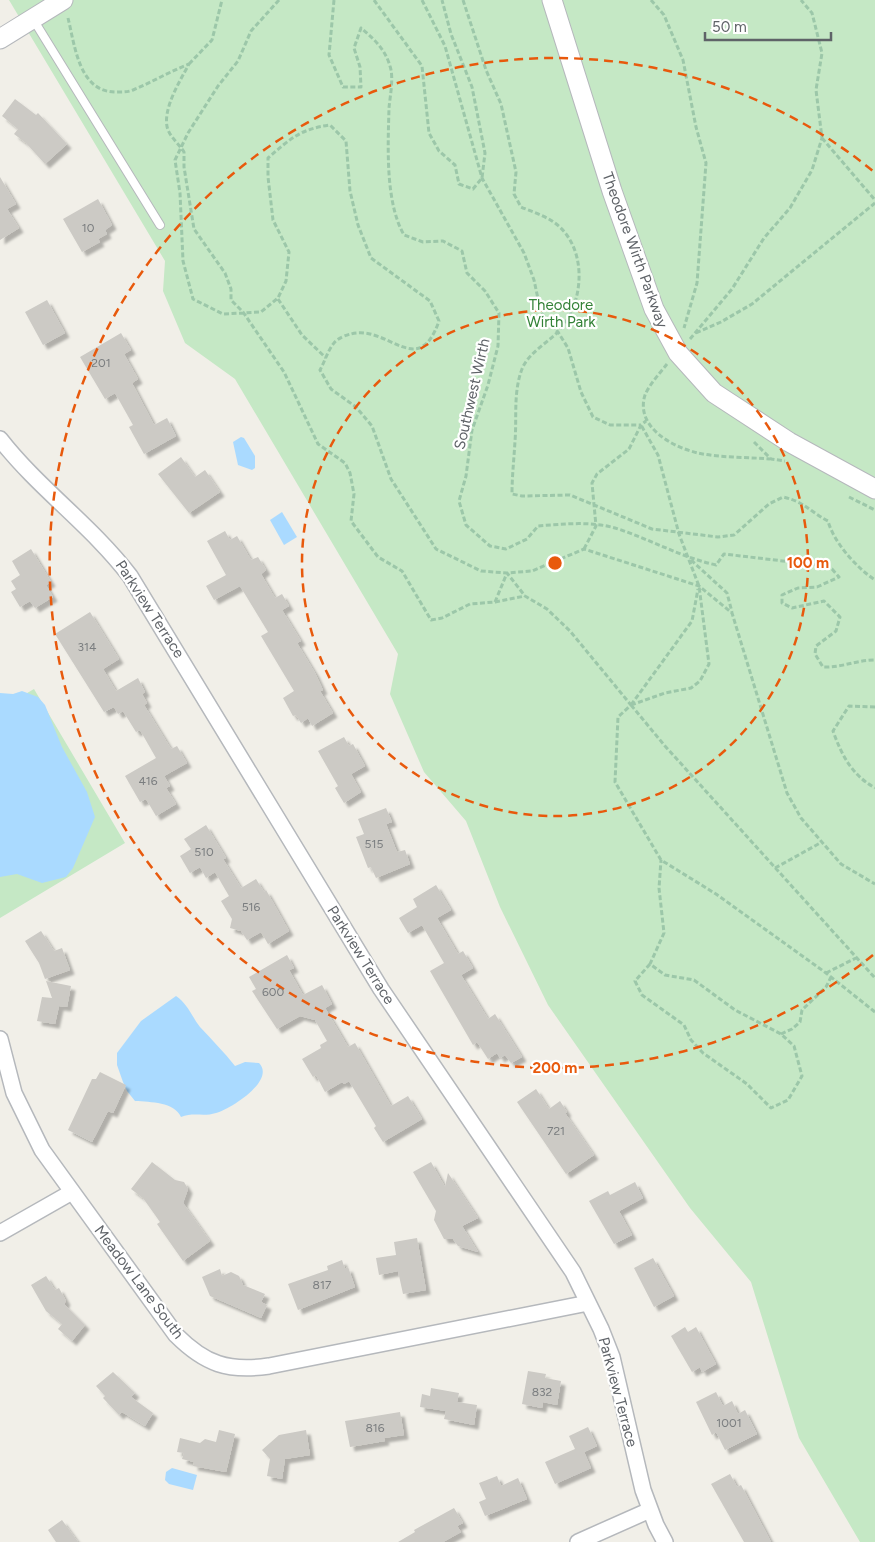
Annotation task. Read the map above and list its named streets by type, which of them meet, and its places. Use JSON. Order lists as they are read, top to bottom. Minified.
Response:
{"streets":{"street":["Theodore Wirth Parkway","Parkview Terrace","Meadow Lane South"],"path":["Southwest Wirth"]},"crossings":[["Parkview Terrace","Meadow Lane South"]],"parks":["Theodore Wirth Park"],"house_numbers":["10","201","314","416","515","510","516","600","721","817","832","1001","816"],"scale_bar":"50 m","rings":["100 m","200 m"]}
